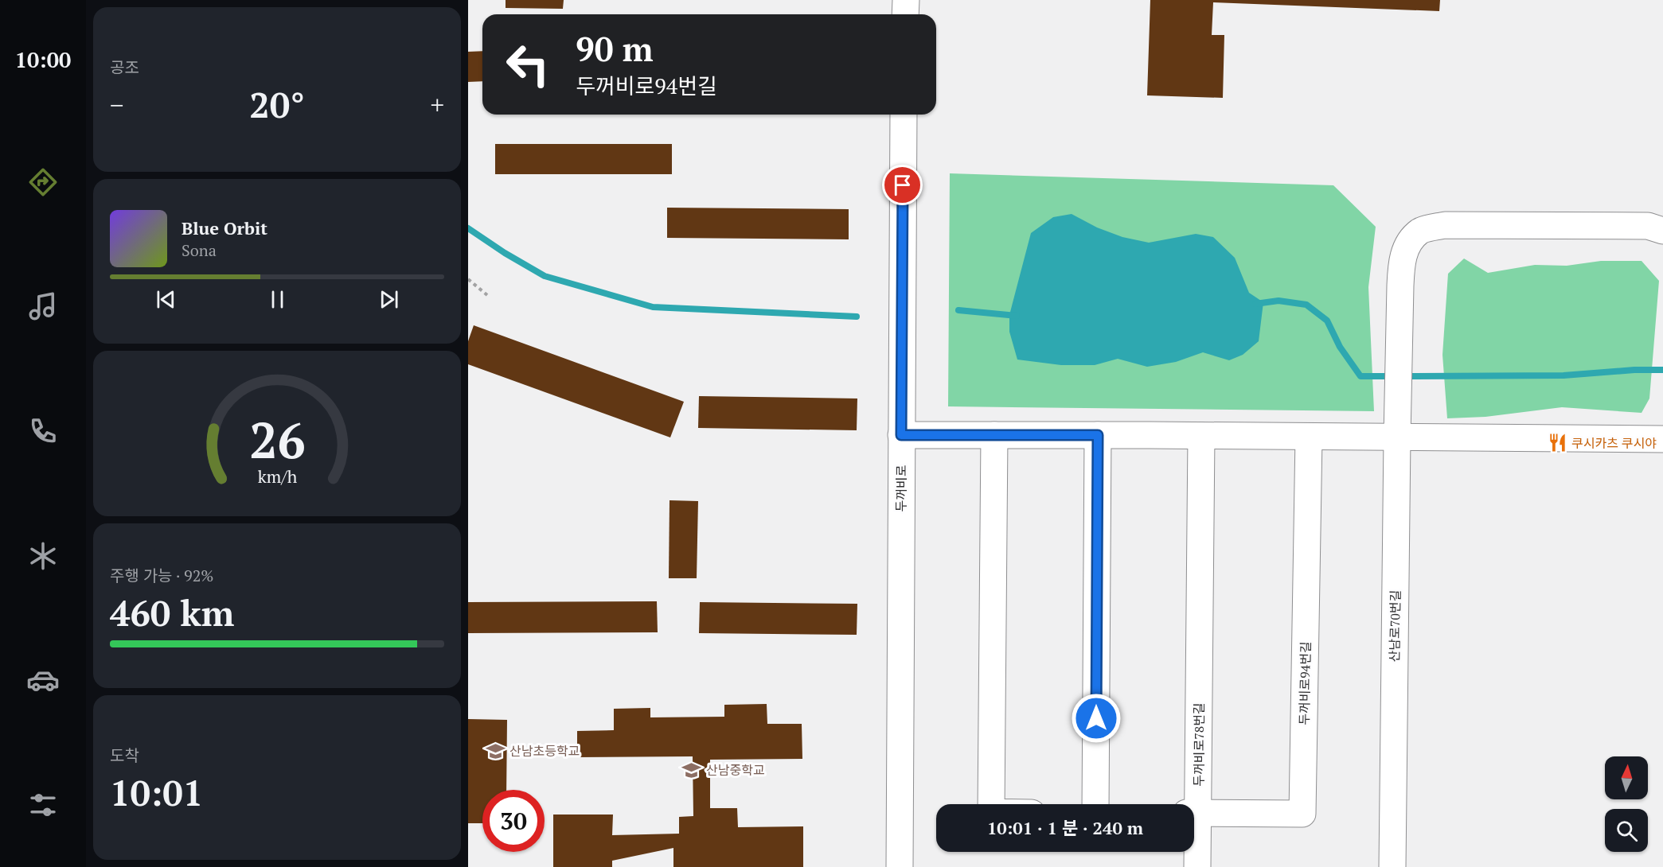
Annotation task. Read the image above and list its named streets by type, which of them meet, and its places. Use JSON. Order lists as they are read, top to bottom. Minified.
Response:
{"streets":{"street":["두꺼비로","산남로70번길","두꺼비로94번길","두꺼비로78번길"]},"places":{"restaurant":["쿠시카츠 쿠시야"],"school or university":["산남초등학교","산남중학교"]},"north":"top","page":{"tabs":"10:00","tile":["공조",["주행 가능 · 92%","460 km"],["도착","10:01"]],"turn":["90 m","두꺼비로94번길"],"heat":["−","20°","+"],"song":["Blue Orbit","Sona"],"limit":"30","trip":"10:01 · 1 분 · 240 m","gauge":["26","km/h"]}}
